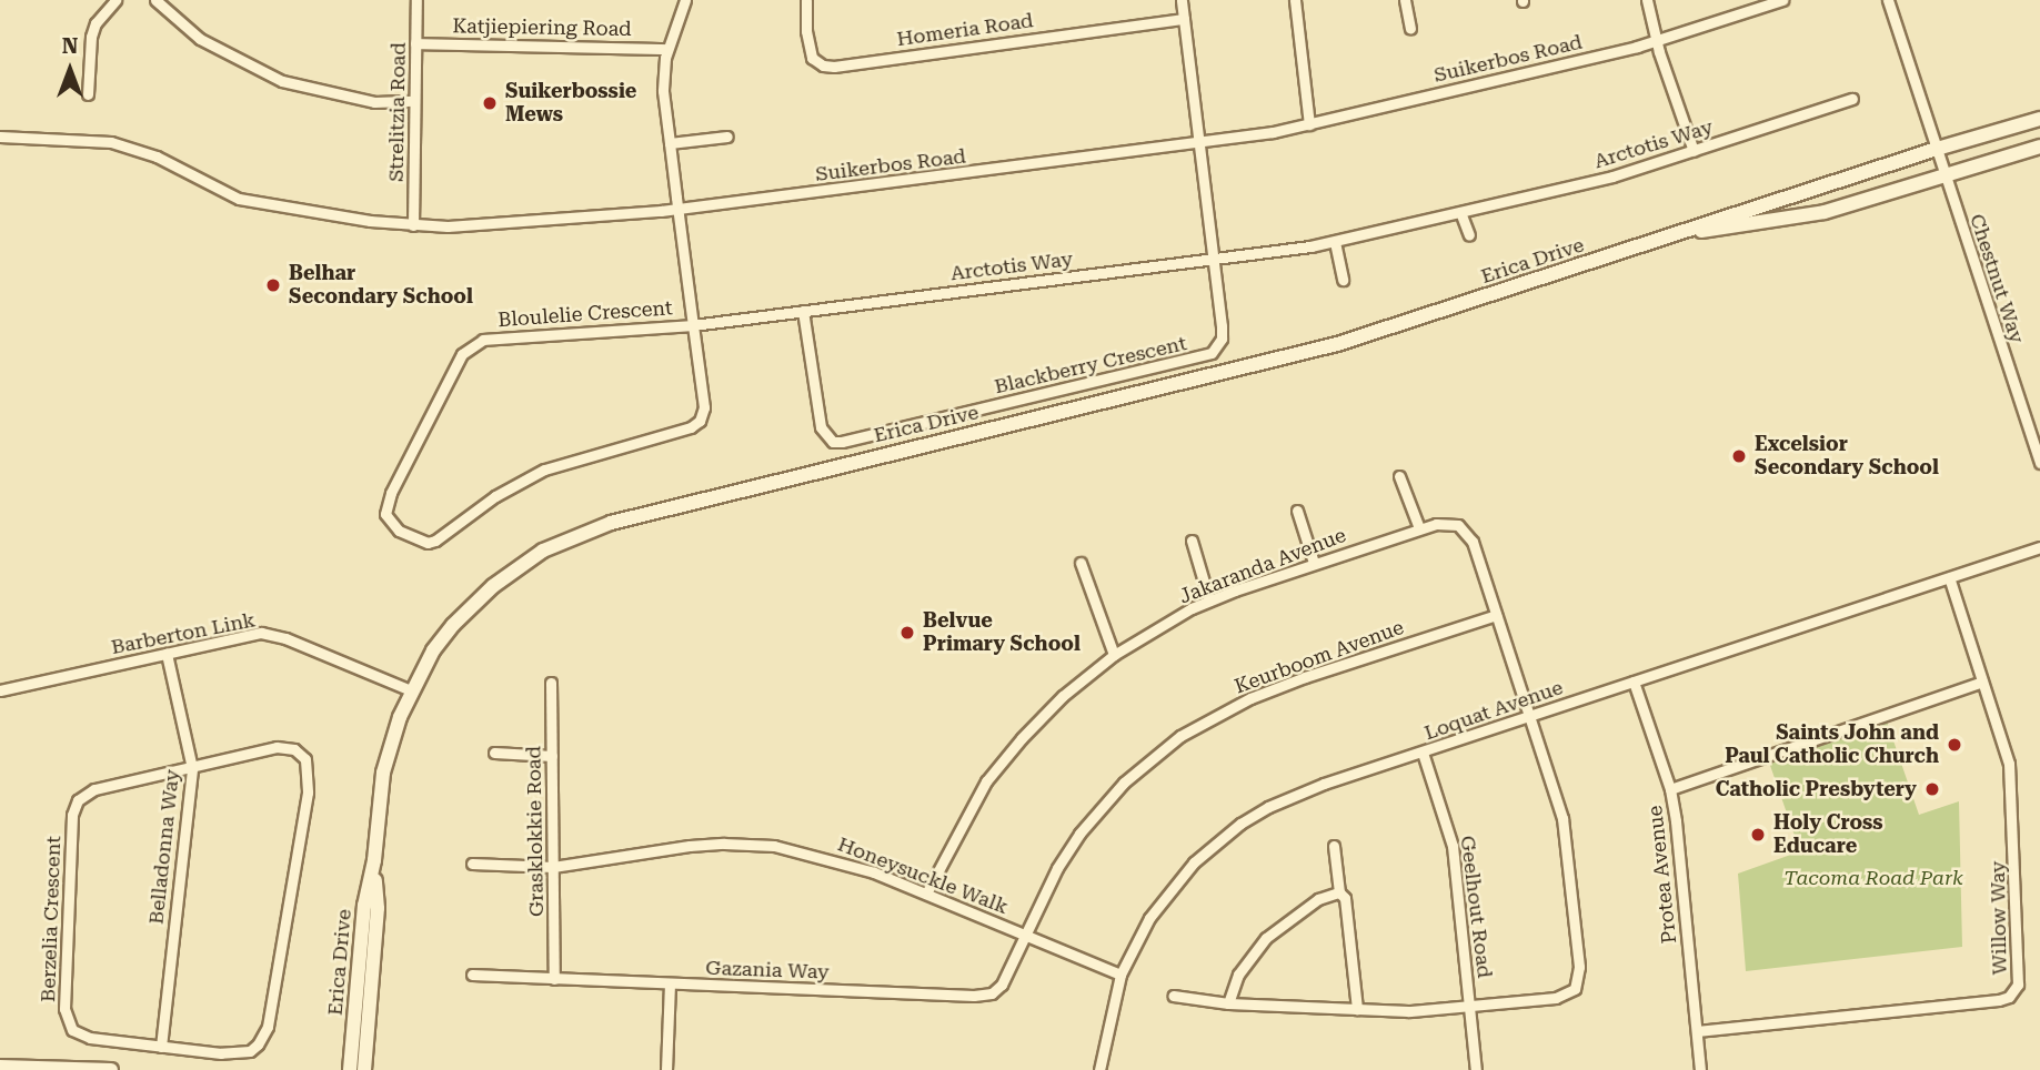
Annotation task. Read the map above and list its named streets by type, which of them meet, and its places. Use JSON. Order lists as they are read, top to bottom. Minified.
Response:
{"streets":{"main road":["Erica Drive"],"street":["Katjiepiering Road","Homeria Road","Suikerbos Road","Strelitzia Road","Arctotis Way","Chestnut Way","Bloulelie Crescent","Blackberry Crescent","Jakaranda Avenue","Barberton Link","Keurboom Avenue","Loquat Avenue","Grasklokkie Road","Belladonna Way","Protea Avenue","Honeysuckle Walk","Geelhout Road","Willow Way","Berzelia Crescent","Gazania Way"]},"crossings":[["Katjiepiering Road","Strelitzia Road"],["Katjiepiering Road","Bloulelie Crescent"],["Homeria Road","Blackberry Crescent"],["Suikerbos Road","Strelitzia Road"],["Suikerbos Road","Bloulelie Crescent"],["Suikerbos Road","Blackberry Crescent"],["Arctotis Way","Bloulelie Crescent"],["Arctotis Way","Blackberry Crescent"],["Erica Drive","Chestnut Way"],["Erica Drive","Barberton Link"],["Jakaranda Avenue","Keurboom Avenue"],["Jakaranda Avenue","Honeysuckle Walk"],["Barberton Link","Belladonna Way"],["Keurboom Avenue","Honeysuckle Walk"],["Keurboom Avenue","Gazania Way"],["Loquat Avenue","Protea Avenue"],["Loquat Avenue","Honeysuckle Walk"],["Loquat Avenue","Geelhout Road"],["Loquat Avenue","Willow Way"],["Grasklokkie Road","Honeysuckle Walk"],["Grasklokkie Road","Gazania Way"],["Belladonna Way","Berzelia Crescent"],["Protea Avenue","Willow Way"],["Honeysuckle Walk","Gazania Way"]],"parks":["Tacoma Road Park"],"places":["Suikerbossie Mews","Belhar Secondary School","Excelsior Secondary School","Belvue Primary School","Saints John and Paul Catholic Church","Catholic Presbytery","Holy Cross Educare"],"north":"top"}
